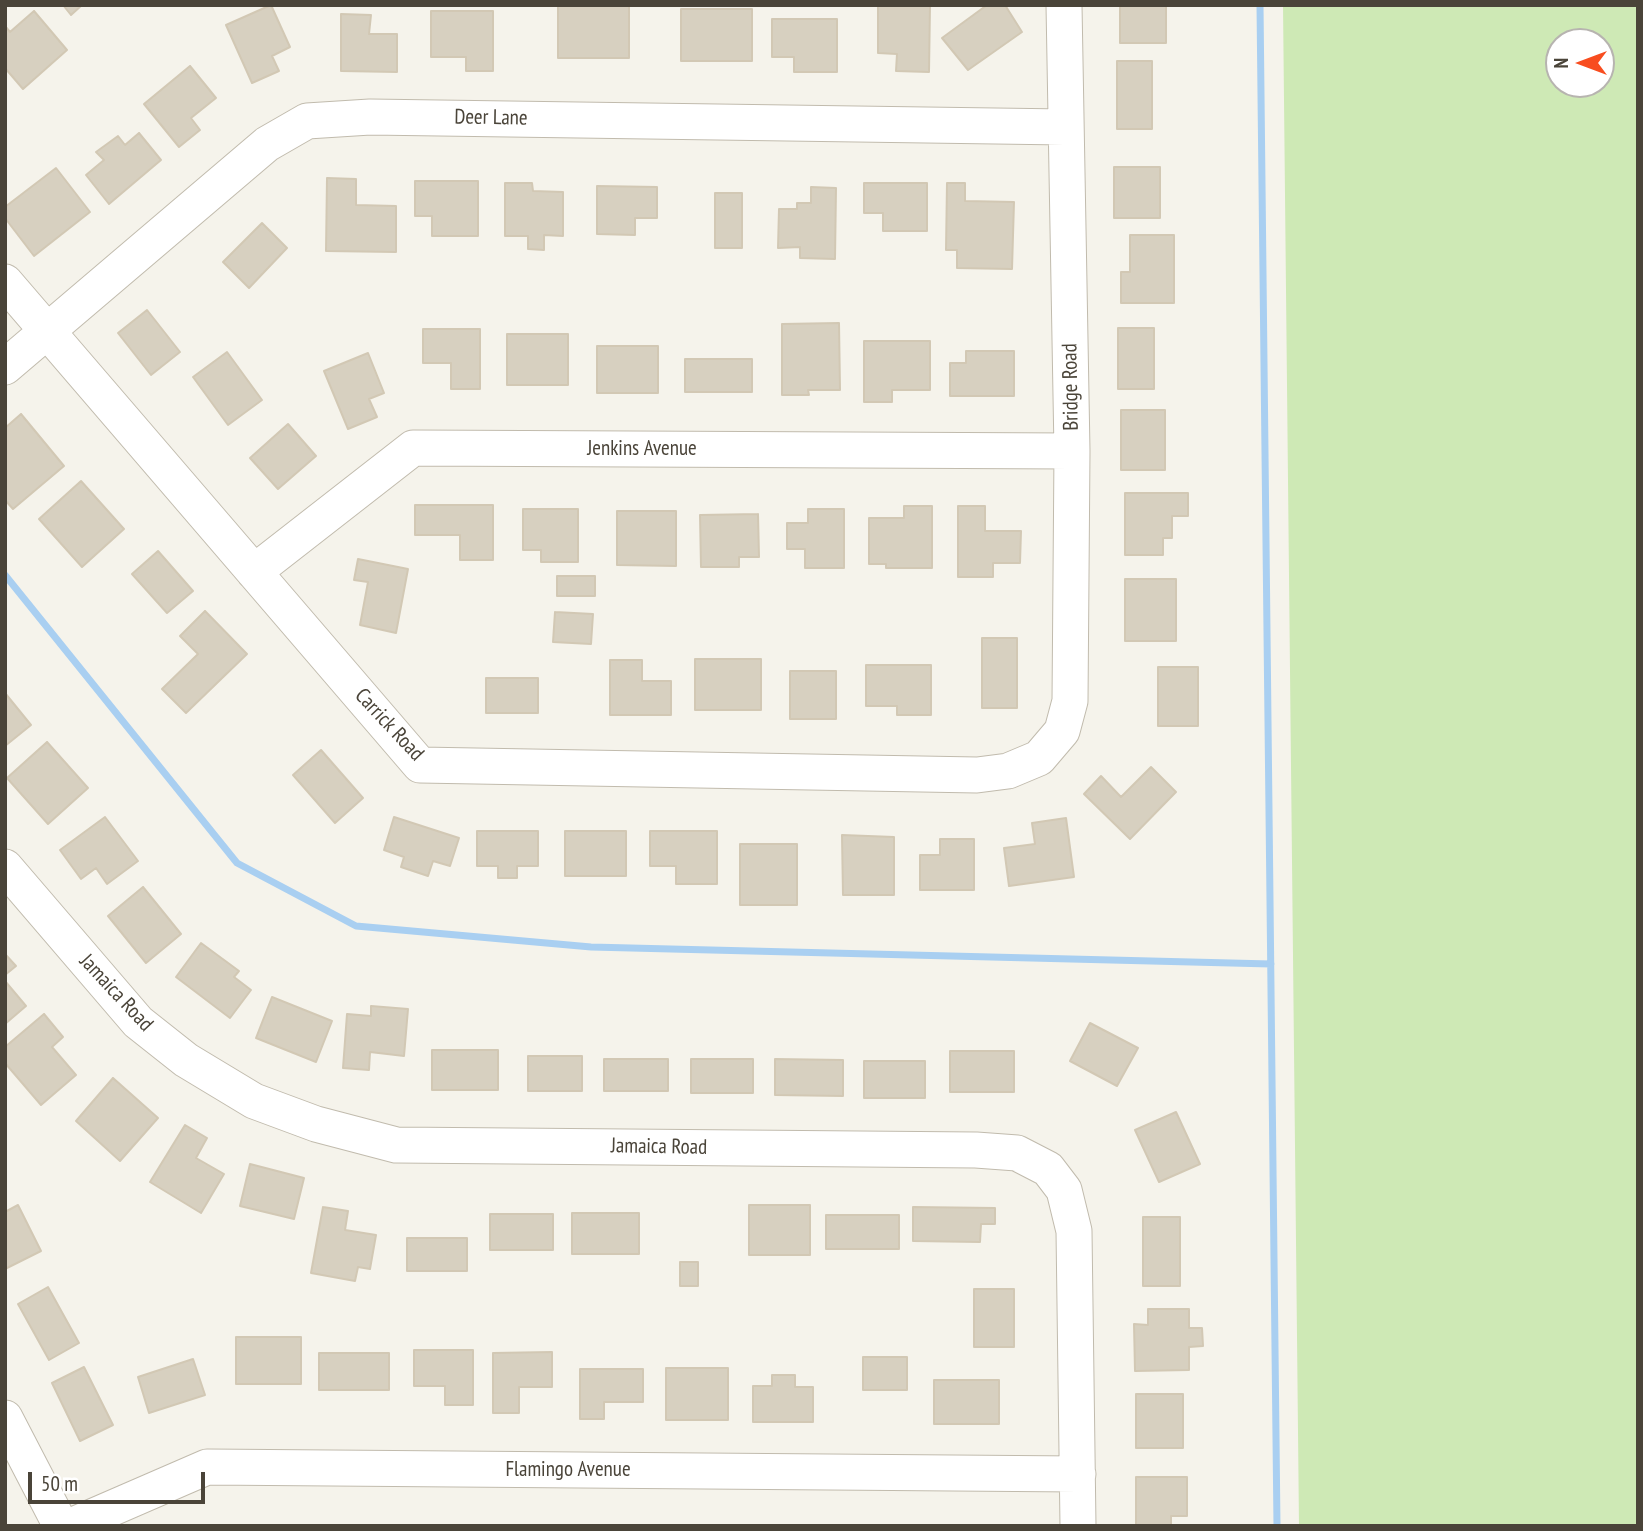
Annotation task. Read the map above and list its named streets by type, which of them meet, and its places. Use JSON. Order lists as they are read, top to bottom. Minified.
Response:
{"streets":{"street":["Deer Lane","Bridge Road","Jenkins Avenue","Carrick Road","Jamaica Road","Flamingo Avenue"]},"crossings":[["Deer Lane","Bridge Road"],["Deer Lane","Carrick Road"],["Bridge Road","Jenkins Avenue"],["Bridge Road","Carrick Road"],["Jenkins Avenue","Carrick Road"],["Jamaica Road","Flamingo Avenue"]],"scale_bar":"50 m","north":"left"}
